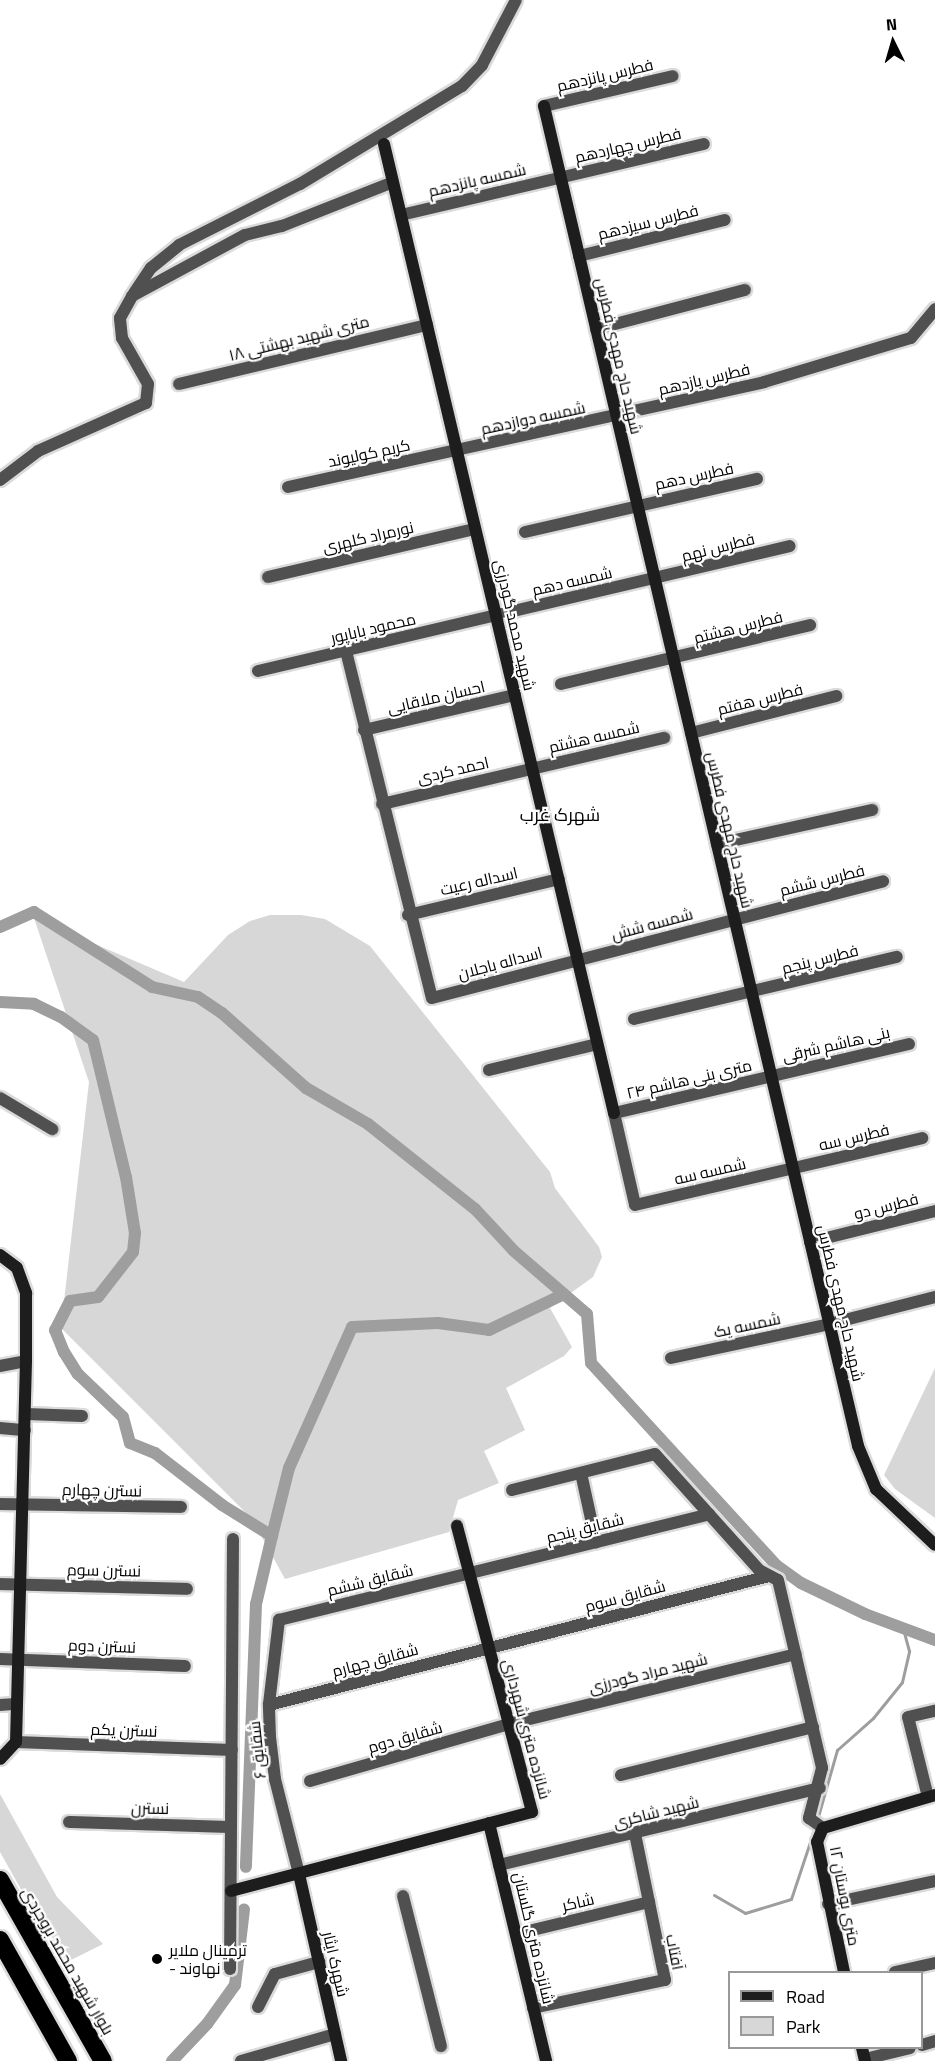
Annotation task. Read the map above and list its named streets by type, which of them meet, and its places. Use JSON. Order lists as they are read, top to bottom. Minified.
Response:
{"streets":{"highway":["بلوار شهید محمد بروجردی"],"street":["فطرس پانزدهم","فطرس چهاردهم","شمسه پانزدهم","فطرس سیزدهم","۱۸ متری شهید بهشتی","شهید حاج مهدی فطرس","فطرس یازدهم","شمسه دوازدهم","کریم کولیوند","فطرس دهم","نورمراد کلهری","فطرس نهم","شمسه دهم","شهید محمد گودرزی","فطرس هشتم","محمود باباپور","احسان ملاقایی","فطرس هفتم","شمسه هشتم","احمد کردی","فطرس ششم","اسداله رعیت","شمسه شش","فطرس پنجم","اسداله باجلان","بنی هاشم شرقی","۲۴ متری بنی هاشم","فطرس سه","شمسه سه","فطرس دو","شمسه یک","نسترن چهارم","شقایق پنجم","نسترن سوم","شقایق ششم","شقایق سوم","نسترن دوم","شقایق چهارم","شهید مراد گودرزی","شانزده متری شهرداری","نسترن یکم","شقایق دوم","شقایق ۶","نسترن","شهید شاکری","۱۲ متری بوستان","شاکر","شانزده متری گلستان","آفتاب","شهرک ایثار"]},"crossings":[["فطرس پانزدهم","شهید حاج مهدی فطرس"],["فطرس چهاردهم","شمسه پانزدهم"],["فطرس چهاردهم","شهید حاج مهدی فطرس"],["شمسه پانزدهم","شهید حاج مهدی فطرس"],["شمسه پانزدهم","شهید محمد گودرزی"],["فطرس سیزدهم","شهید حاج مهدی فطرس"],["۱۸ متری شهید بهشتی","شهید محمد گودرزی"],["شهید حاج مهدی فطرس","فطرس یازدهم"],["شهید حاج مهدی فطرس","شمسه دوازدهم"],["شهید حاج مهدی فطرس","فطرس دهم"],["شهید حاج مهدی فطرس","فطرس نهم"],["شهید حاج مهدی فطرس","شمسه دهم"],["شهید حاج مهدی فطرس","فطرس هشتم"],["شهید حاج مهدی فطرس","فطرس هفتم"],["شهید حاج مهدی فطرس","فطرس ششم"],["شهید حاج مهدی فطرس","شمسه شش"],["شهید حاج مهدی فطرس","فطرس پنجم"],["شهید حاج مهدی فطرس","بنی هاشم شرقی"],["شهید حاج مهدی فطرس","۲۴ متری بنی هاشم"],["شهید حاج مهدی فطرس","فطرس سه"],["شهید حاج مهدی فطرس","شمسه سه"],["شهید حاج مهدی فطرس","فطرس دو"],["شهید حاج مهدی فطرس","شمسه یک"],["فطرس یازدهم","شمسه دوازدهم"],["شمسه دوازدهم","کریم کولیوند"],["شمسه دوازدهم","شهید محمد گودرزی"],["کریم کولیوند","شهید محمد گودرزی"],["نورمراد کلهری","شهید محمد گودرزی"],["فطرس نهم","شمسه دهم"],["شمسه دهم","شهید محمد گودرزی"],["شمسه دهم","محمود باباپور"],["شهید محمد گودرزی","محمود باباپور"],["شهید محمد گودرزی","احسان ملاقایی"],["شهید محمد گودرزی","شمسه هشتم"],["شهید محمد گودرزی","احمد کردی"],["شهید محمد گودرزی","اسداله رعیت"],["شهید محمد گودرزی","شمسه شش"],["شهید محمد گودرزی","اسداله باجلان"],["شهید محمد گودرزی","۲۴ متری بنی هاشم"],["شهید محمد گودرزی","شمسه سه"],["شمسه هشتم","احمد کردی"],["فطرس ششم","شمسه شش"],["اسداله رعیت","اسداله باجلان"],["شمسه شش","اسداله باجلان"],["بنی هاشم شرقی","۲۴ متری بنی هاشم"],["۲۴ متری بنی هاشم","شمسه سه"],["فطرس سه","شمسه سه"],["شقایق پنجم","شقایق ششم"],["شقایق پنجم","شانزده متری شهرداری"],["شقایق ششم","شانزده متری شهرداری"],["شقایق ششم","شقایق ۶"],["شقایق سوم","شقایق چهارم"],["شقایق سوم","شانزده متری شهرداری"],["شقایق چهارم","شانزده متری شهرداری"],["شقایق چهارم","شقایق ۶"],["شهید مراد گودرزی","شانزده متری شهرداری"],["شهید مراد گودرزی","شقایق دوم"],["شانزده متری شهرداری","شقایق دوم"],["شانزده متری شهرداری","شقایق ۶"],["شانزده متری شهرداری","شانزده متری گلستان"],["شانزده متری شهرداری","شهرک ایثار"],["شقایق ۶","شهرک ایثار"],["شهید شاکری","شانزده متری گلستان"],["شهید شاکری","آفتاب"],["شاکر","شانزده متری گلستان"],["شاکر","آفتاب"],["شانزده متری گلستان","آفتاب"]],"districts":["شهرک غرب"],"places":["ترمینال ملایر - نهاوند"],"legend":["Road","Park"],"north":"top"}
